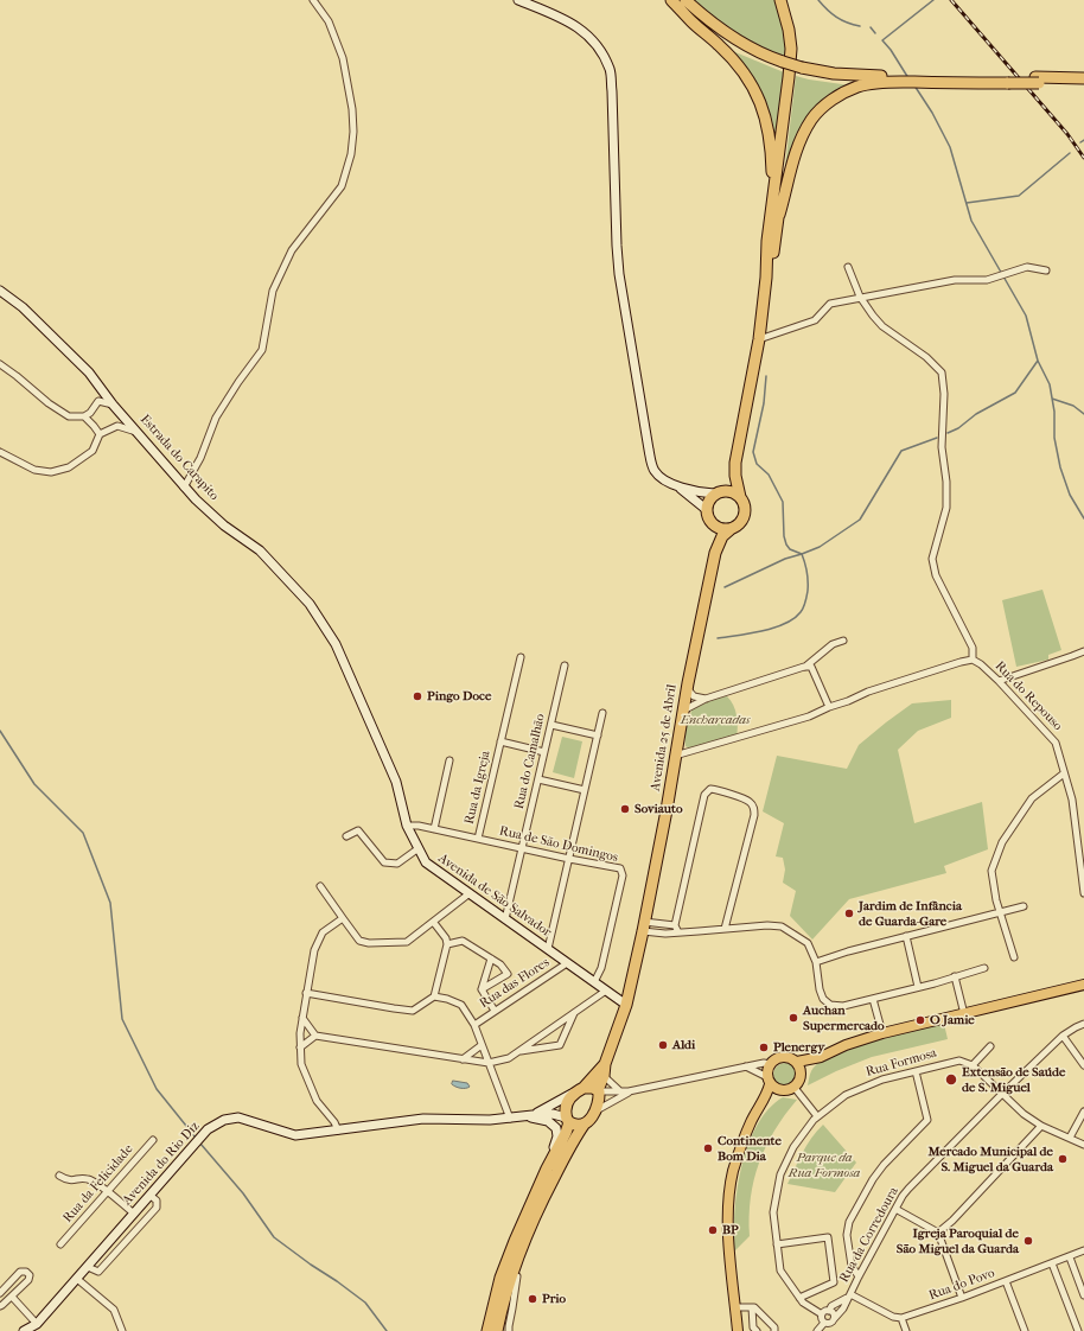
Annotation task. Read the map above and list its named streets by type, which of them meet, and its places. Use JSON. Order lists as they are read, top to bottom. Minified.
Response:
{"streets":{"highway":["Avenida 25 de Abril"],"main road":["Estrada do Carapito","Avenida de São Salvador","Avenida do Rio Diz"],"street":["Rua do Repouso","Rua do Camalhão","Rua da Igreja","Rua de São Domingos","Rua das Flores","Rua Formosa","Rua da Felicidade","Rua da Corredoura","Rua do Povo"]},"crossings":[["Estrada do Carapito","Avenida de São Salvador"],["Avenida 25 de Abril","Avenida de São Salvador"],["Avenida 25 de Abril","Avenida do Rio Diz"],["Rua do Camalhão","Rua da Igreja"],["Rua do Camalhão","Rua de São Domingos"],["Rua do Camalhão","Avenida de São Salvador"],["Rua da Igreja","Rua de São Domingos"],["Rua de São Domingos","Avenida de São Salvador"],["Avenida de São Salvador","Rua das Flores"],["Rua Formosa","Rua da Corredoura"]],"parks":["Encharcadas","Parque da Rua Formosa"],"places":["Pingo Doce","Soviauto","Jardim de Infância de Guarda-Gare","Auchan Supermercado","O Jamie","Aldi","Plenergy","Extensão de Saúde de S. Miguel","Continente Bom Dia","Mercado Municipal de S. Miguel da Guarda","BP","Igreja Paroquial de São Miguel da Guarda","Prio"]}
